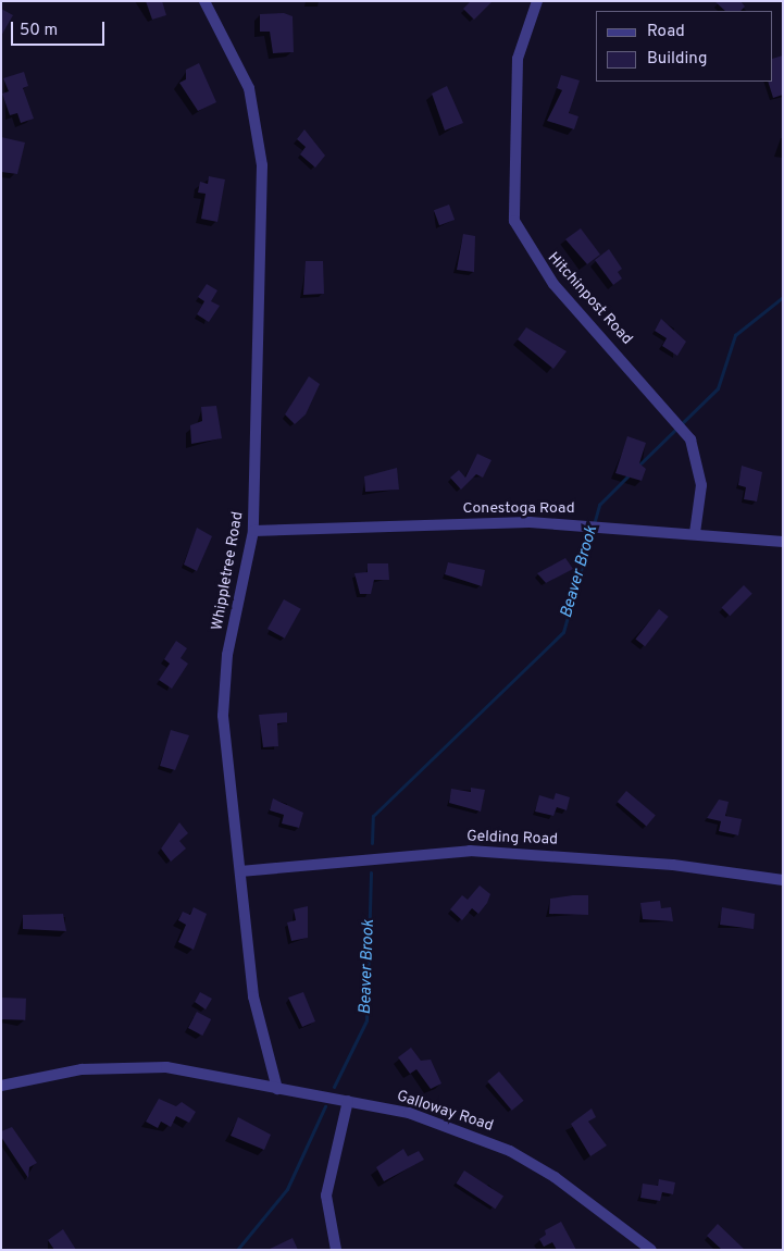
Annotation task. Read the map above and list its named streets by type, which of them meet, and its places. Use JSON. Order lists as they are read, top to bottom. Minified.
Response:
{"streets":{"street":["Hitchinpost Road","Conestoga Road","Whippletree Road","Gelding Road","Galloway Road"]},"crossings":[["Hitchinpost Road","Conestoga Road"],["Conestoga Road","Whippletree Road"],["Whippletree Road","Gelding Road"],["Whippletree Road","Galloway Road"]],"water":["Beaver Brook"],"legend":["Road","Building"],"scale_bar":"50 m"}
